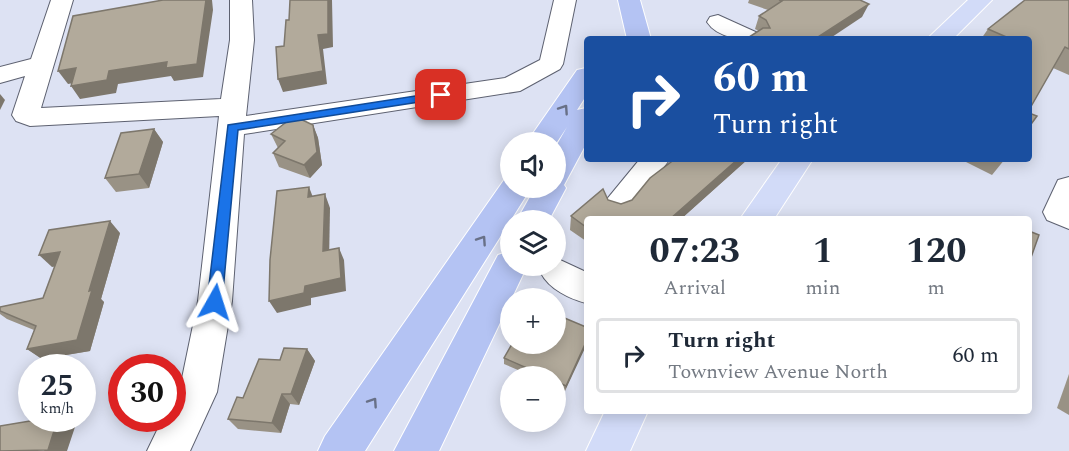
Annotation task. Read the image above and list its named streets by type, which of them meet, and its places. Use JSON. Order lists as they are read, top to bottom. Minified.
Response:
{"page":{"turn":["60 m","Turn right"],"map_buttons":["+","−"],"eta":["07:23","Arrival","1","min","120","m"],"list":[{"name":"Turn right","note":"Townview Avenue North","value":"60 m"}],"speed":"25 km/h","limit":"30"}}
